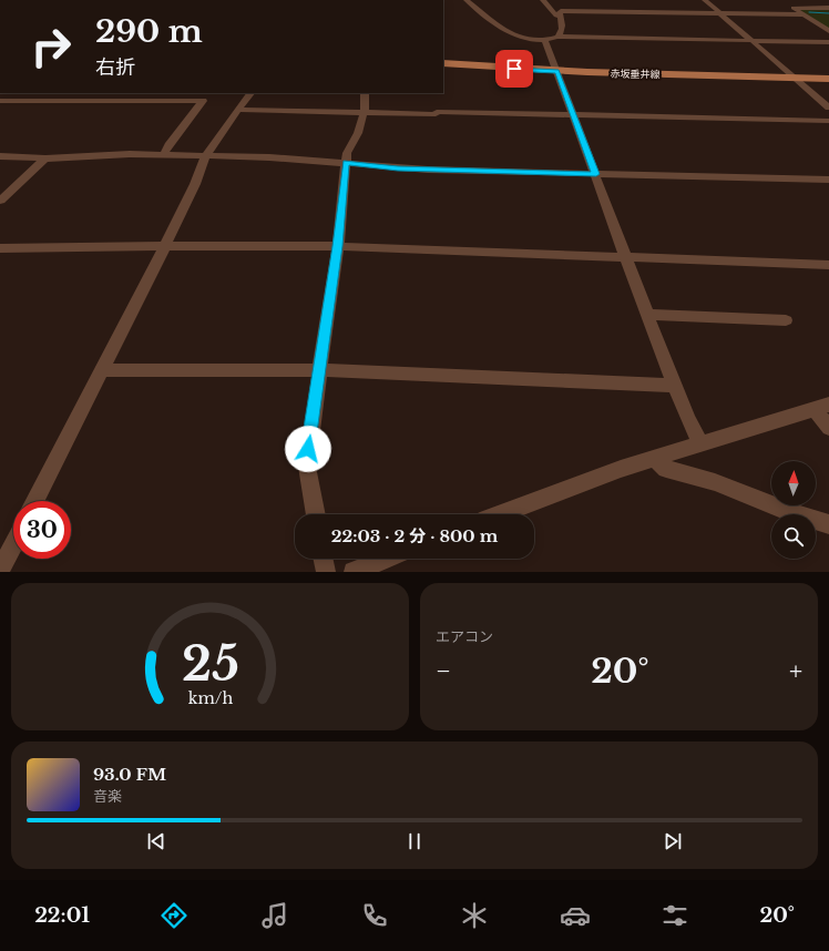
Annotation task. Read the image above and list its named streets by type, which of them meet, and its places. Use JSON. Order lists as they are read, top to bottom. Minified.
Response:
{"streets":{"main road":["赤坂垂井線"]},"north":"top","page":{"turn":["290 m","右折"],"limit":"30","trip":"22:03 · 2 分 · 800 m","tile":"エアコン","heat":["−","20°","+"],"song":["93.0 FM","音楽"],"tabs":["22:01","20°"],"gauge":["25","km/h"]}}
